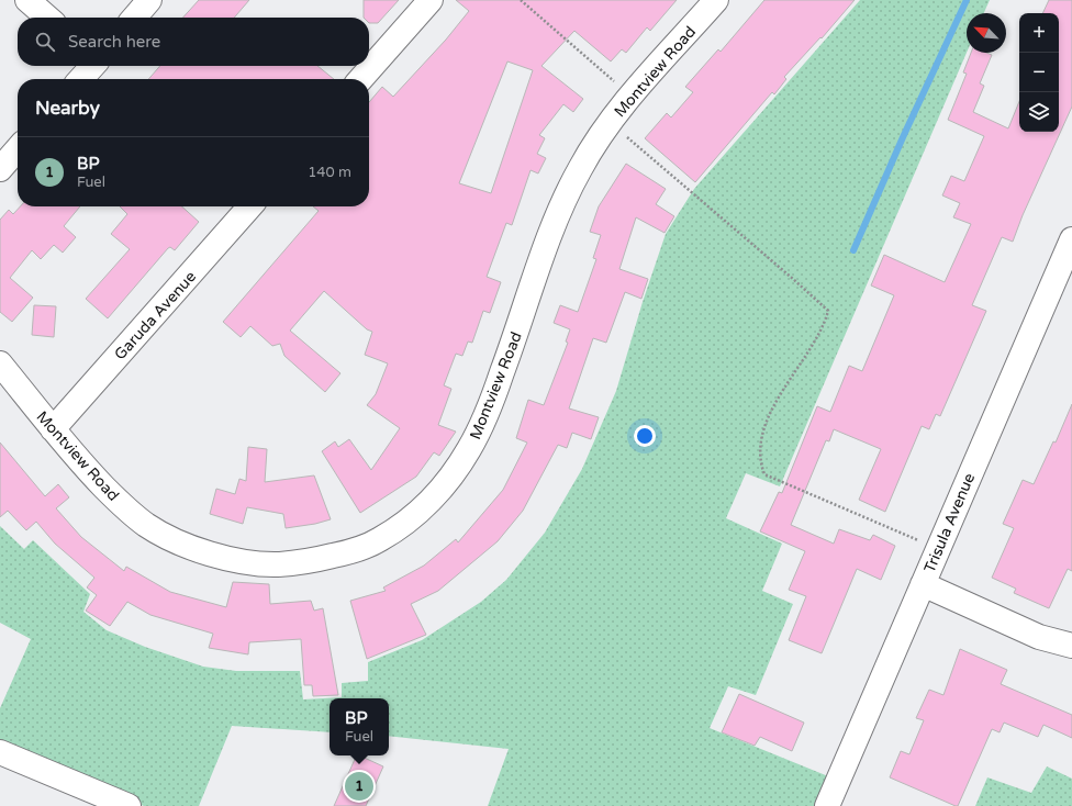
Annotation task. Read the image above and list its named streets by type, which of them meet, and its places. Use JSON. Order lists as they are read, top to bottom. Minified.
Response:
{"streets":{"street":["Montview Road","Garuda Avenue","Trisula Avenue"]},"crossings":[["Montview Road","Garuda Avenue"]],"north":"top left","page":{"map_buttons":["+","−"],"search":"Search here","heading":"Nearby","list":[{"mark":"1","name":"BP","note":"Fuel","value":"140 m"}],"popup":["BP","Fuel"],"pins":"1"}}
